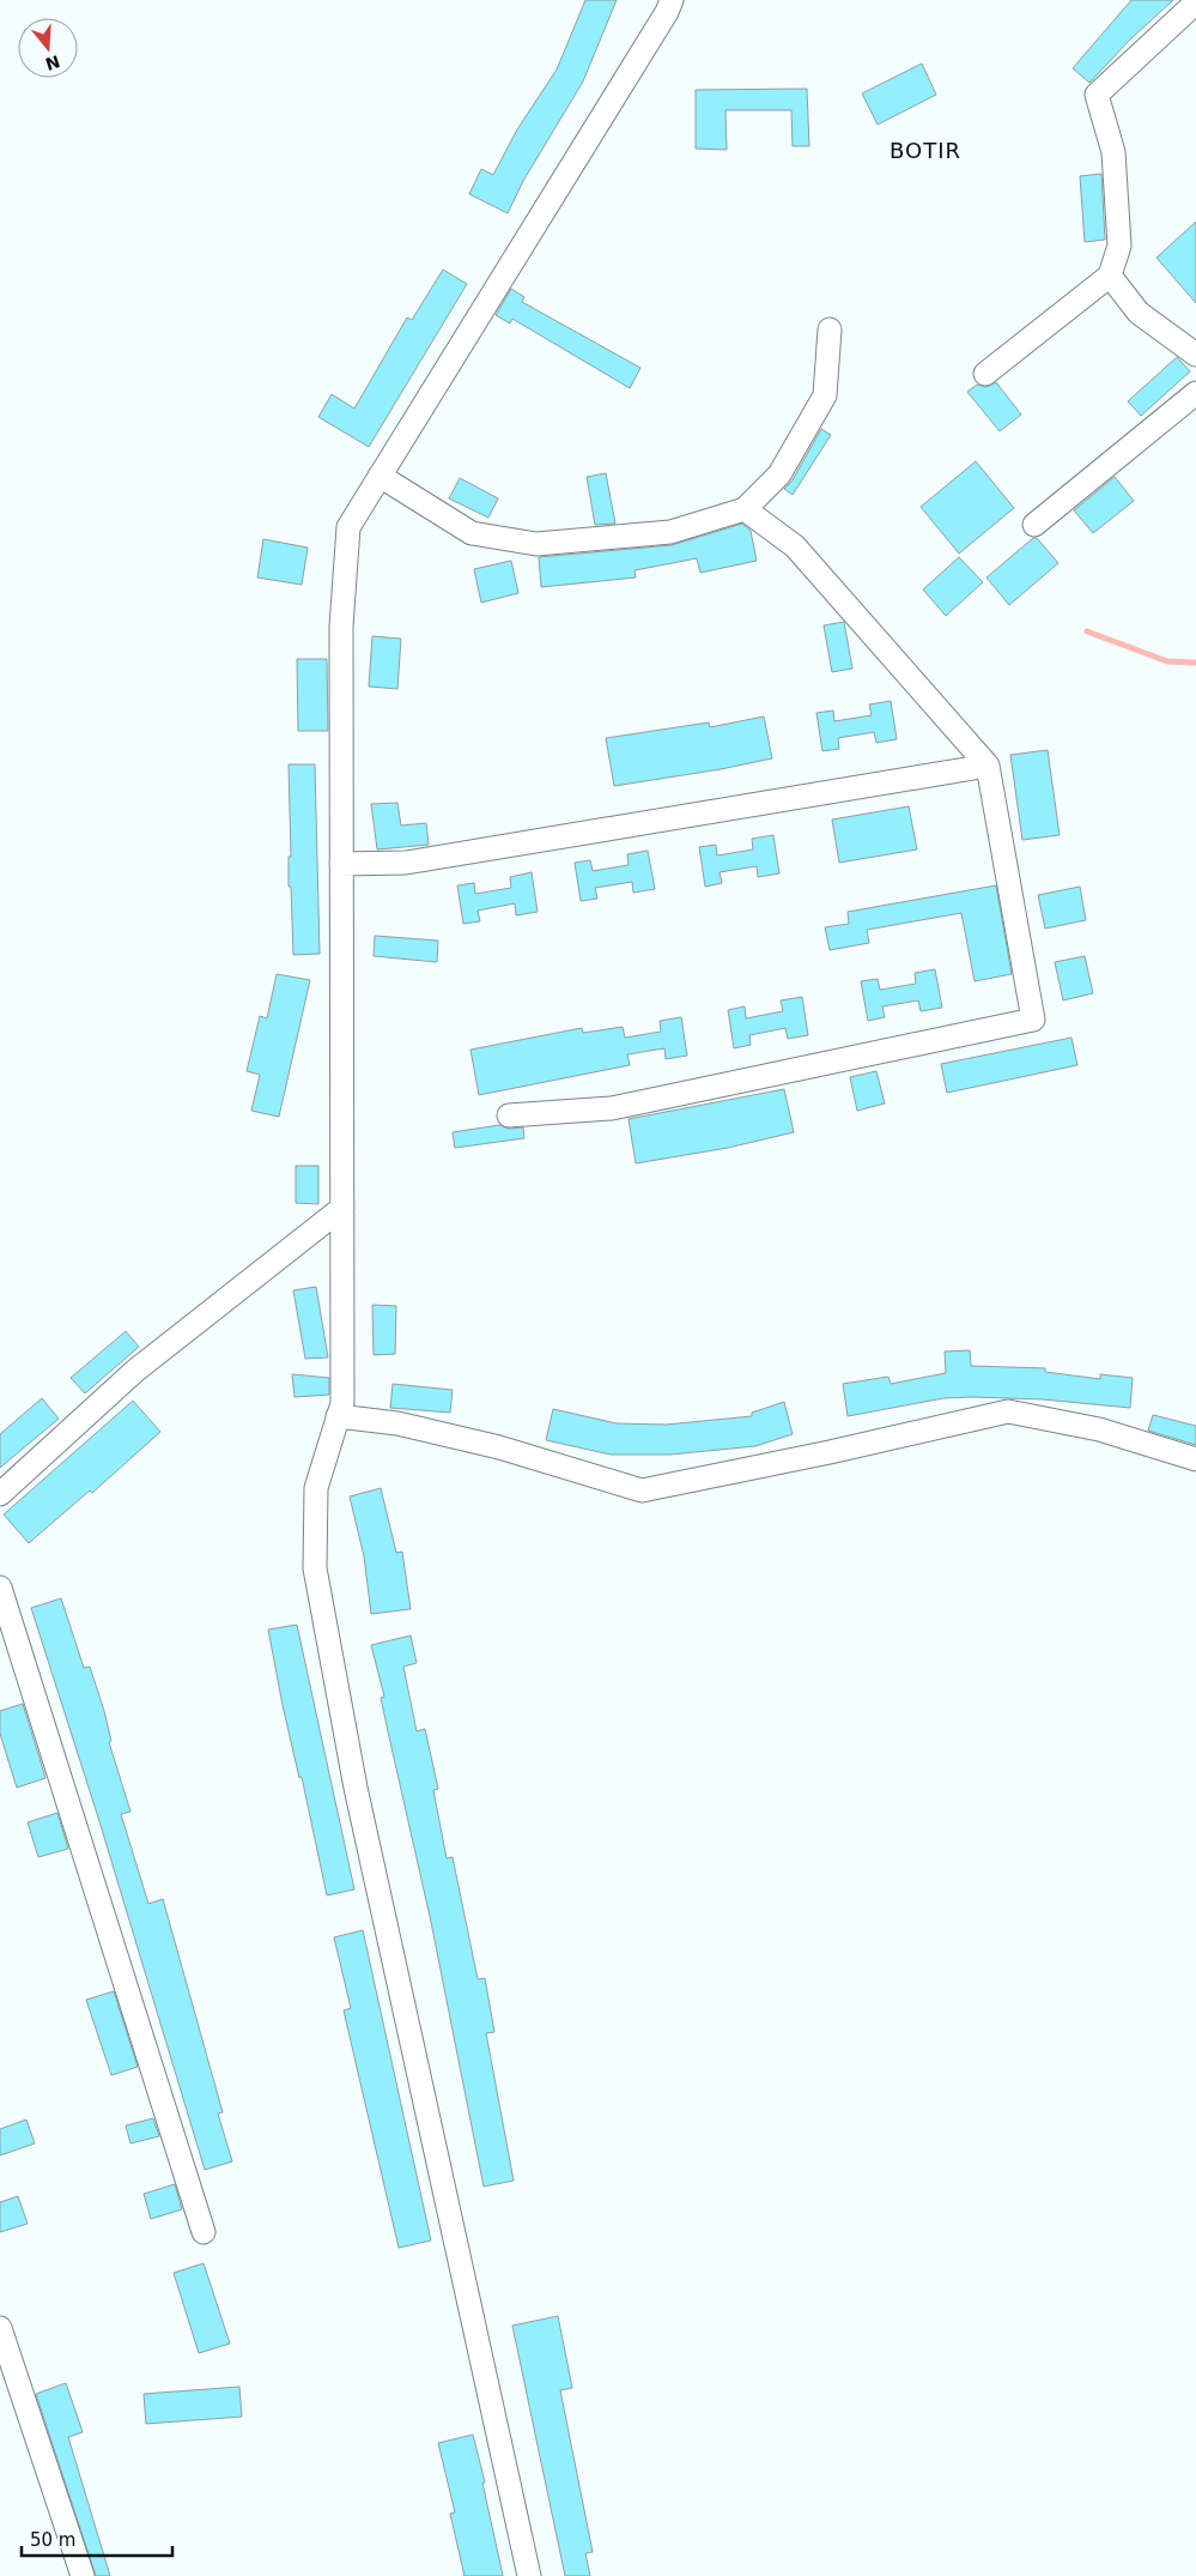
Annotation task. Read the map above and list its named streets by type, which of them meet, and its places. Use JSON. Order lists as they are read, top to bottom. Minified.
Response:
{"districts":["BOTIR"],"scale_bar":"50 m","north":"bottom"}
